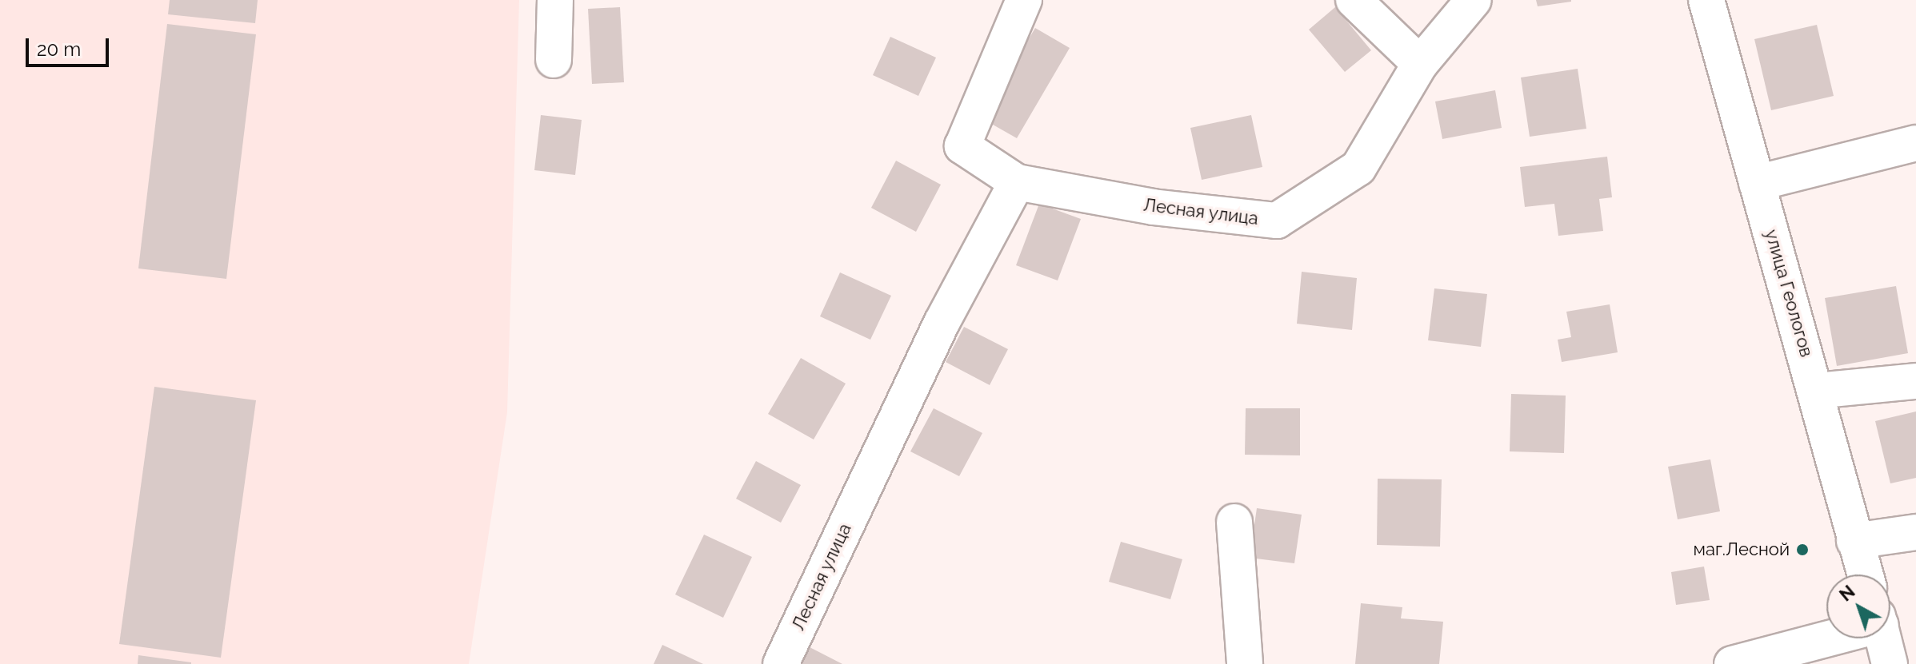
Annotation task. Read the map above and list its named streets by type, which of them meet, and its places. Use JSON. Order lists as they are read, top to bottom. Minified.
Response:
{"streets":{"street":["Лесная улица","улица Геологов"]},"places":["маг.Лесной"],"scale_bar":"20 m","north":"top left"}
